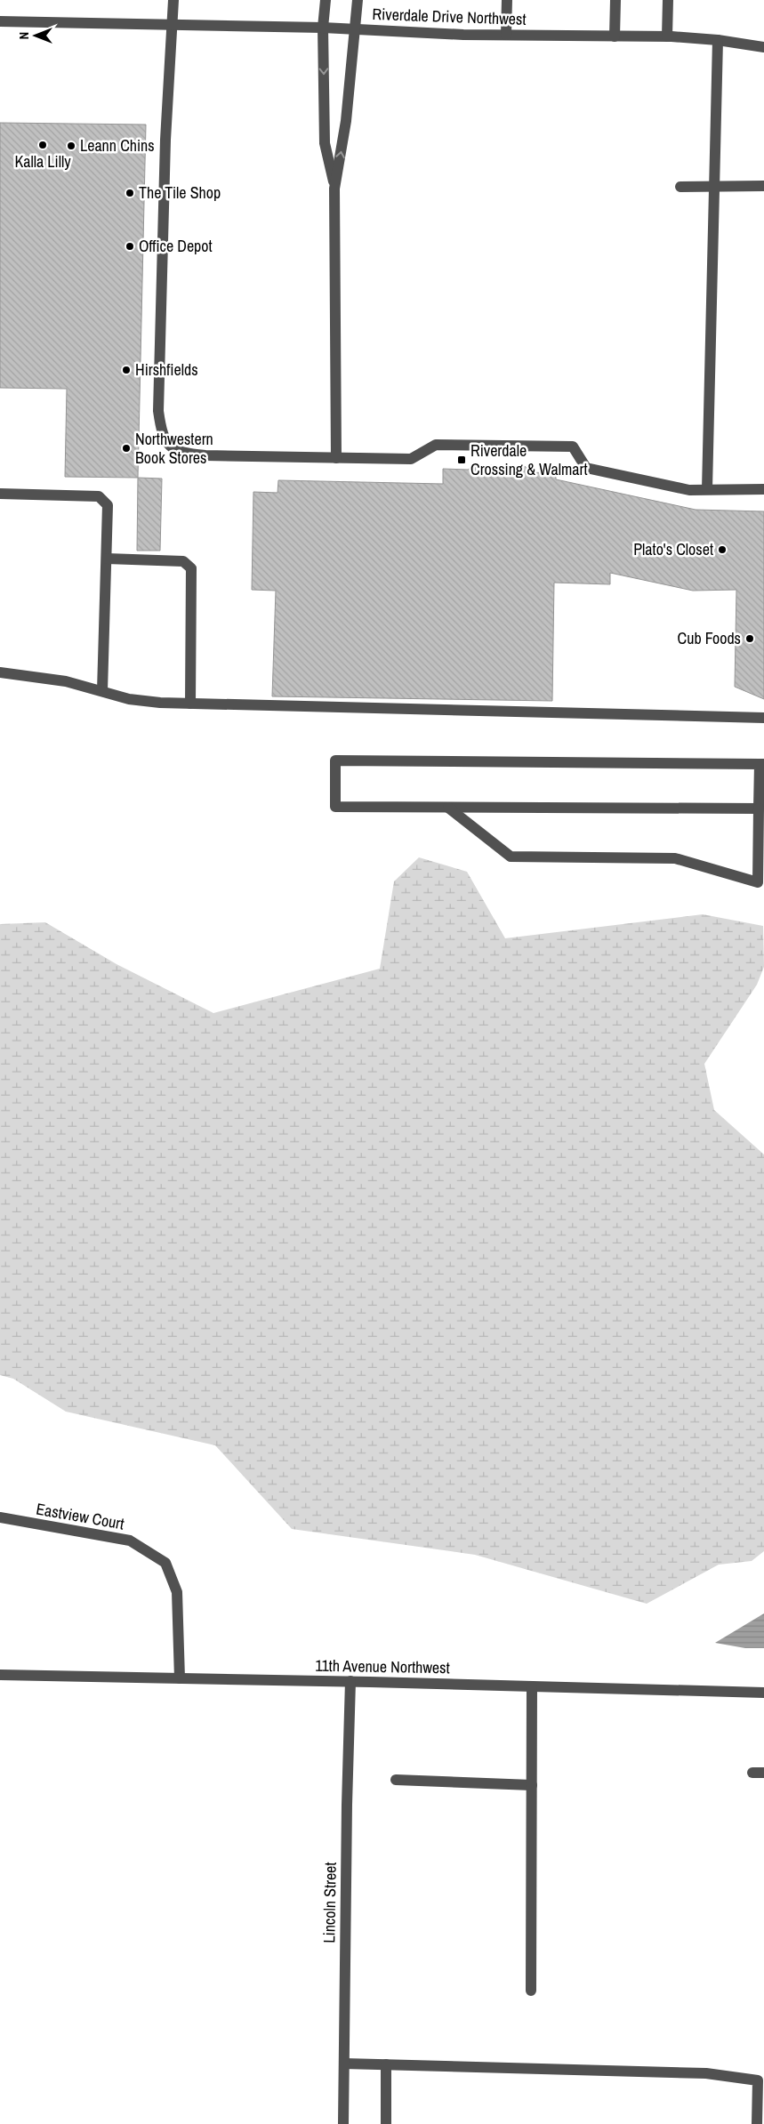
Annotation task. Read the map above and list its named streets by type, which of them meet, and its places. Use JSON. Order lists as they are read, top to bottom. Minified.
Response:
{"streets":{"street":["Riverdale Drive Northwest","Eastview Court","11th Avenue Northwest","Lincoln Street"]},"crossings":[["Eastview Court","11th Avenue Northwest"],["11th Avenue Northwest","Lincoln Street"]],"places":{"other":["Kalla Lilly","Leann Chins","The Tile Shop","Office Depot","Hirshfields","Northwestern Book Stores","Plato's Closet","Cub Foods"],"transit":["Riverdale Crossing & Walmart"]},"north":"left"}
